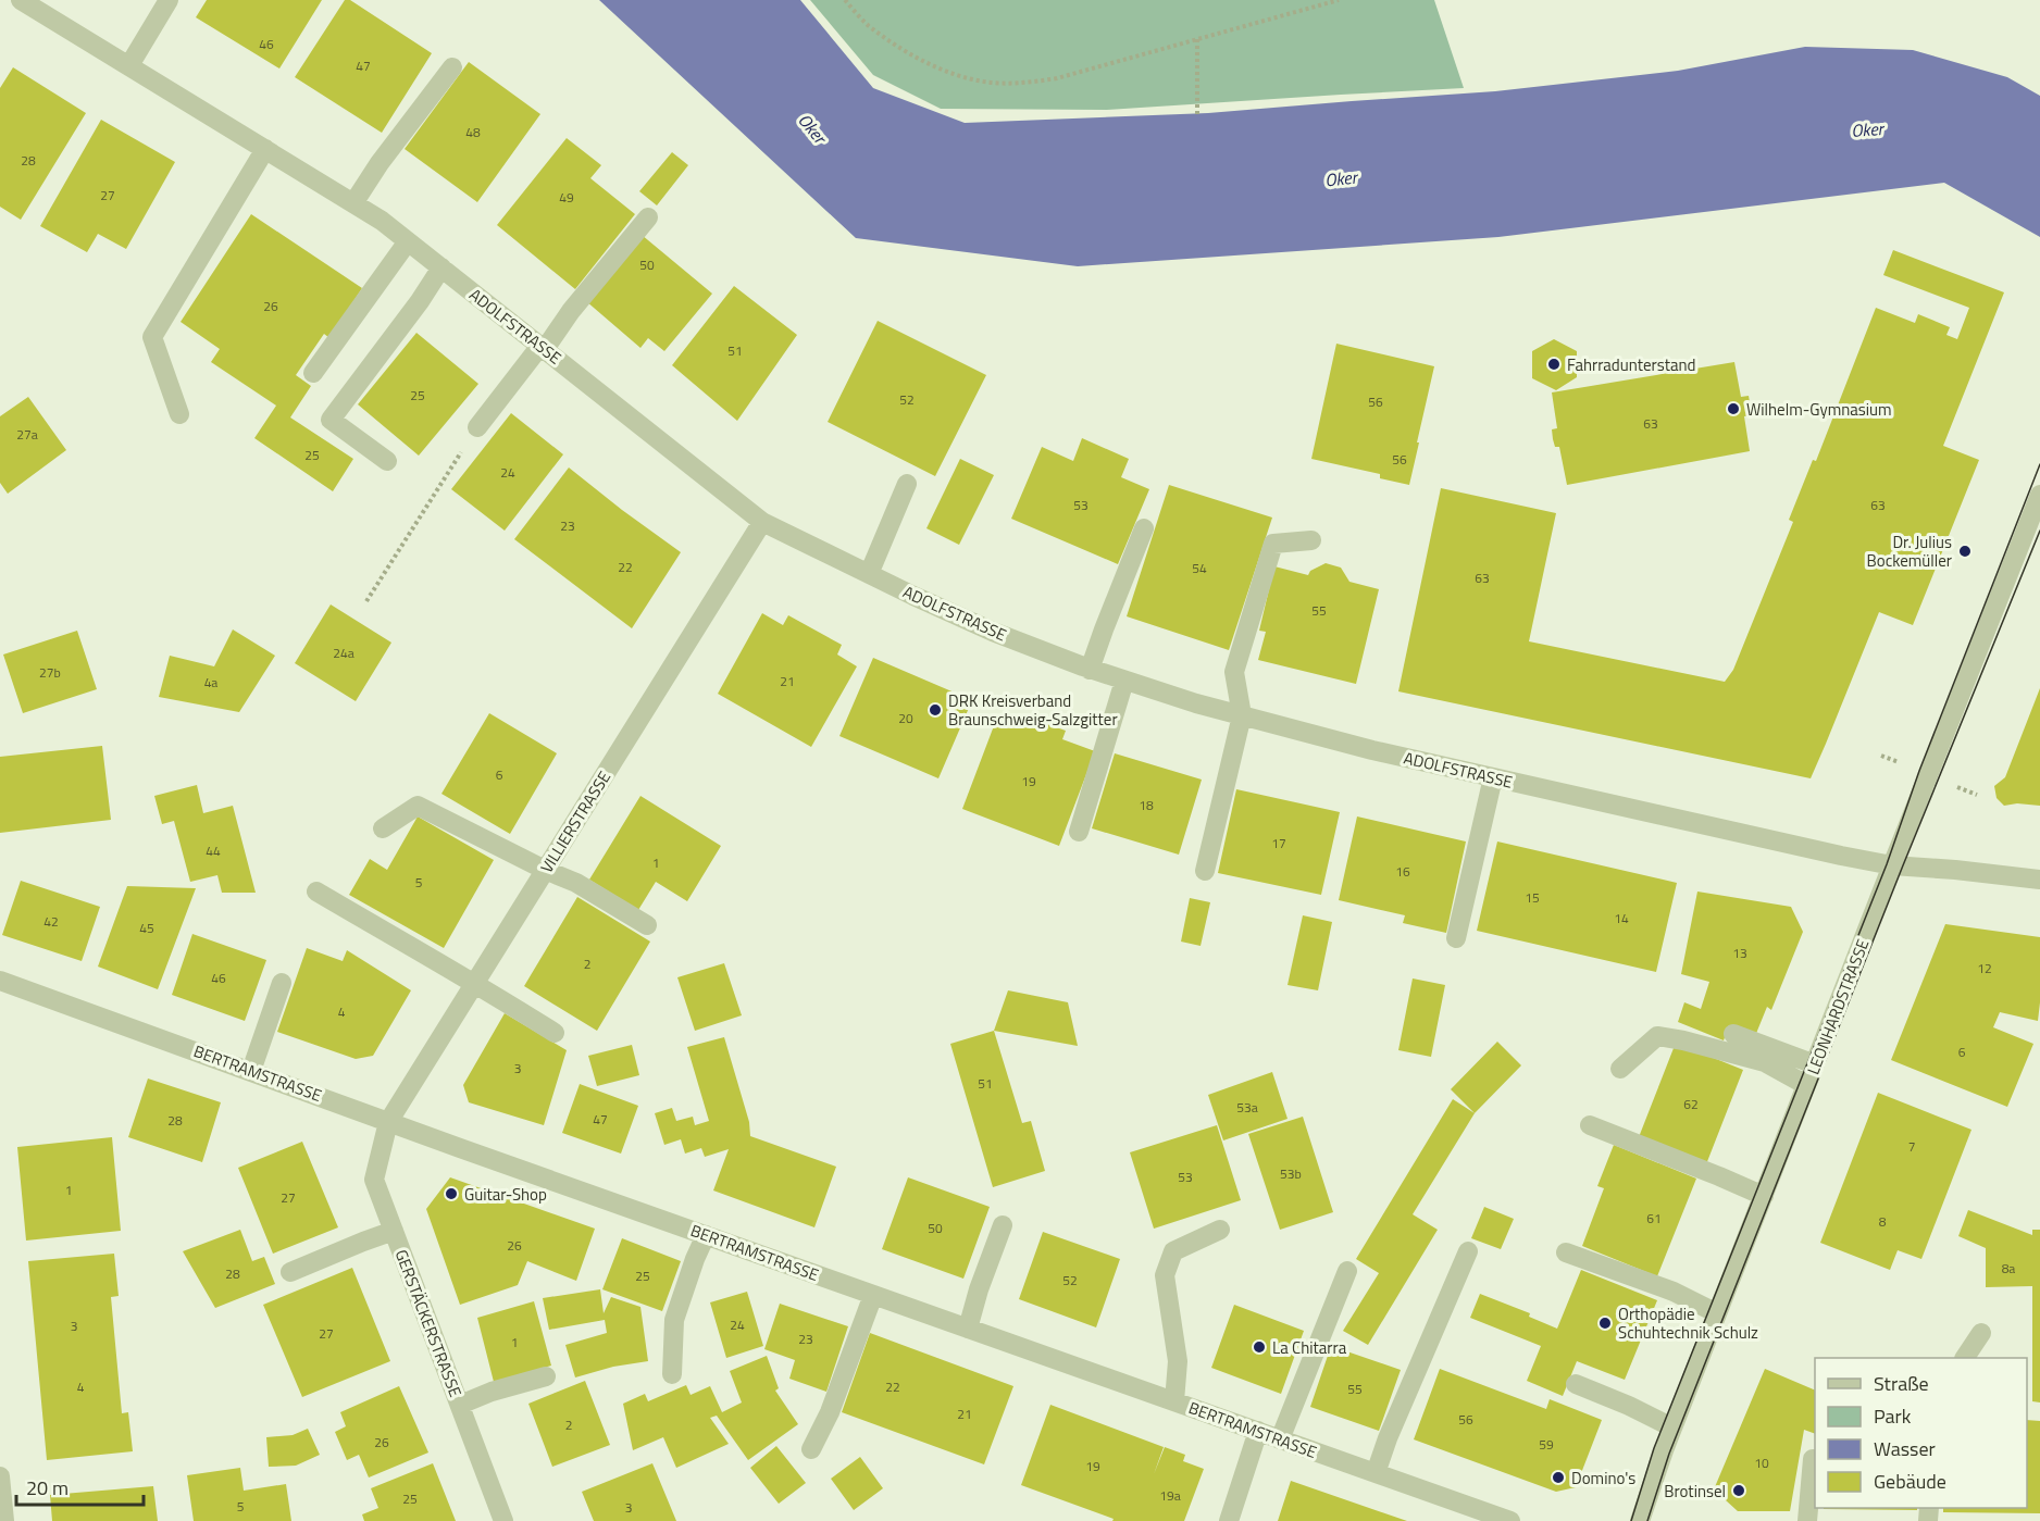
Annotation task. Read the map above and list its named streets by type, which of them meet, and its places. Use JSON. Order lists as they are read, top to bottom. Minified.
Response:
{"streets":{"street":["ADOLFSTRASSE","VILLIERSTRASSE","LEONHARDSTRASSE","BERTRAMSTRASSE","GERSTÄCKERSTRASSE"]},"crossings":[["ADOLFSTRASSE","VILLIERSTRASSE"],["ADOLFSTRASSE","LEONHARDSTRASSE"],["VILLIERSTRASSE","BERTRAMSTRASSE"],["VILLIERSTRASSE","GERSTÄCKERSTRASSE"],["BERTRAMSTRASSE","GERSTÄCKERSTRASSE"]],"water":["Oker"],"places":["Fahrradunterstand","Wilhelm-Gymnasium","Dr. Julius Bockemüller","DRK Kreisverband Braunschweig-Salzgitter","Guitar-Shop","Orthopädie Schuhtechnik Schulz","La Chitarra","Domino's","Brotinsel"],"house_numbers":["46","47","48","28","27","49","50","26","51","25","52","56","63","27a","25","56","24","53","63","23","22","54","63","55","24a","27b","21","4a","20","6","19","18","17","44","1","16","5","15","14","42","45","13","2","12","46","4","6","3","51","62","53a","47","28","7","53b","53","1","27","61","8","50","26","8a","28","25","52","24","3","27","23","1","4","22","55","21","56","2","26","59","10","19","19a","25","5","3"],"legend":["Straße","Park","Wasser","Gebäude"],"scale_bar":"20 m"}
